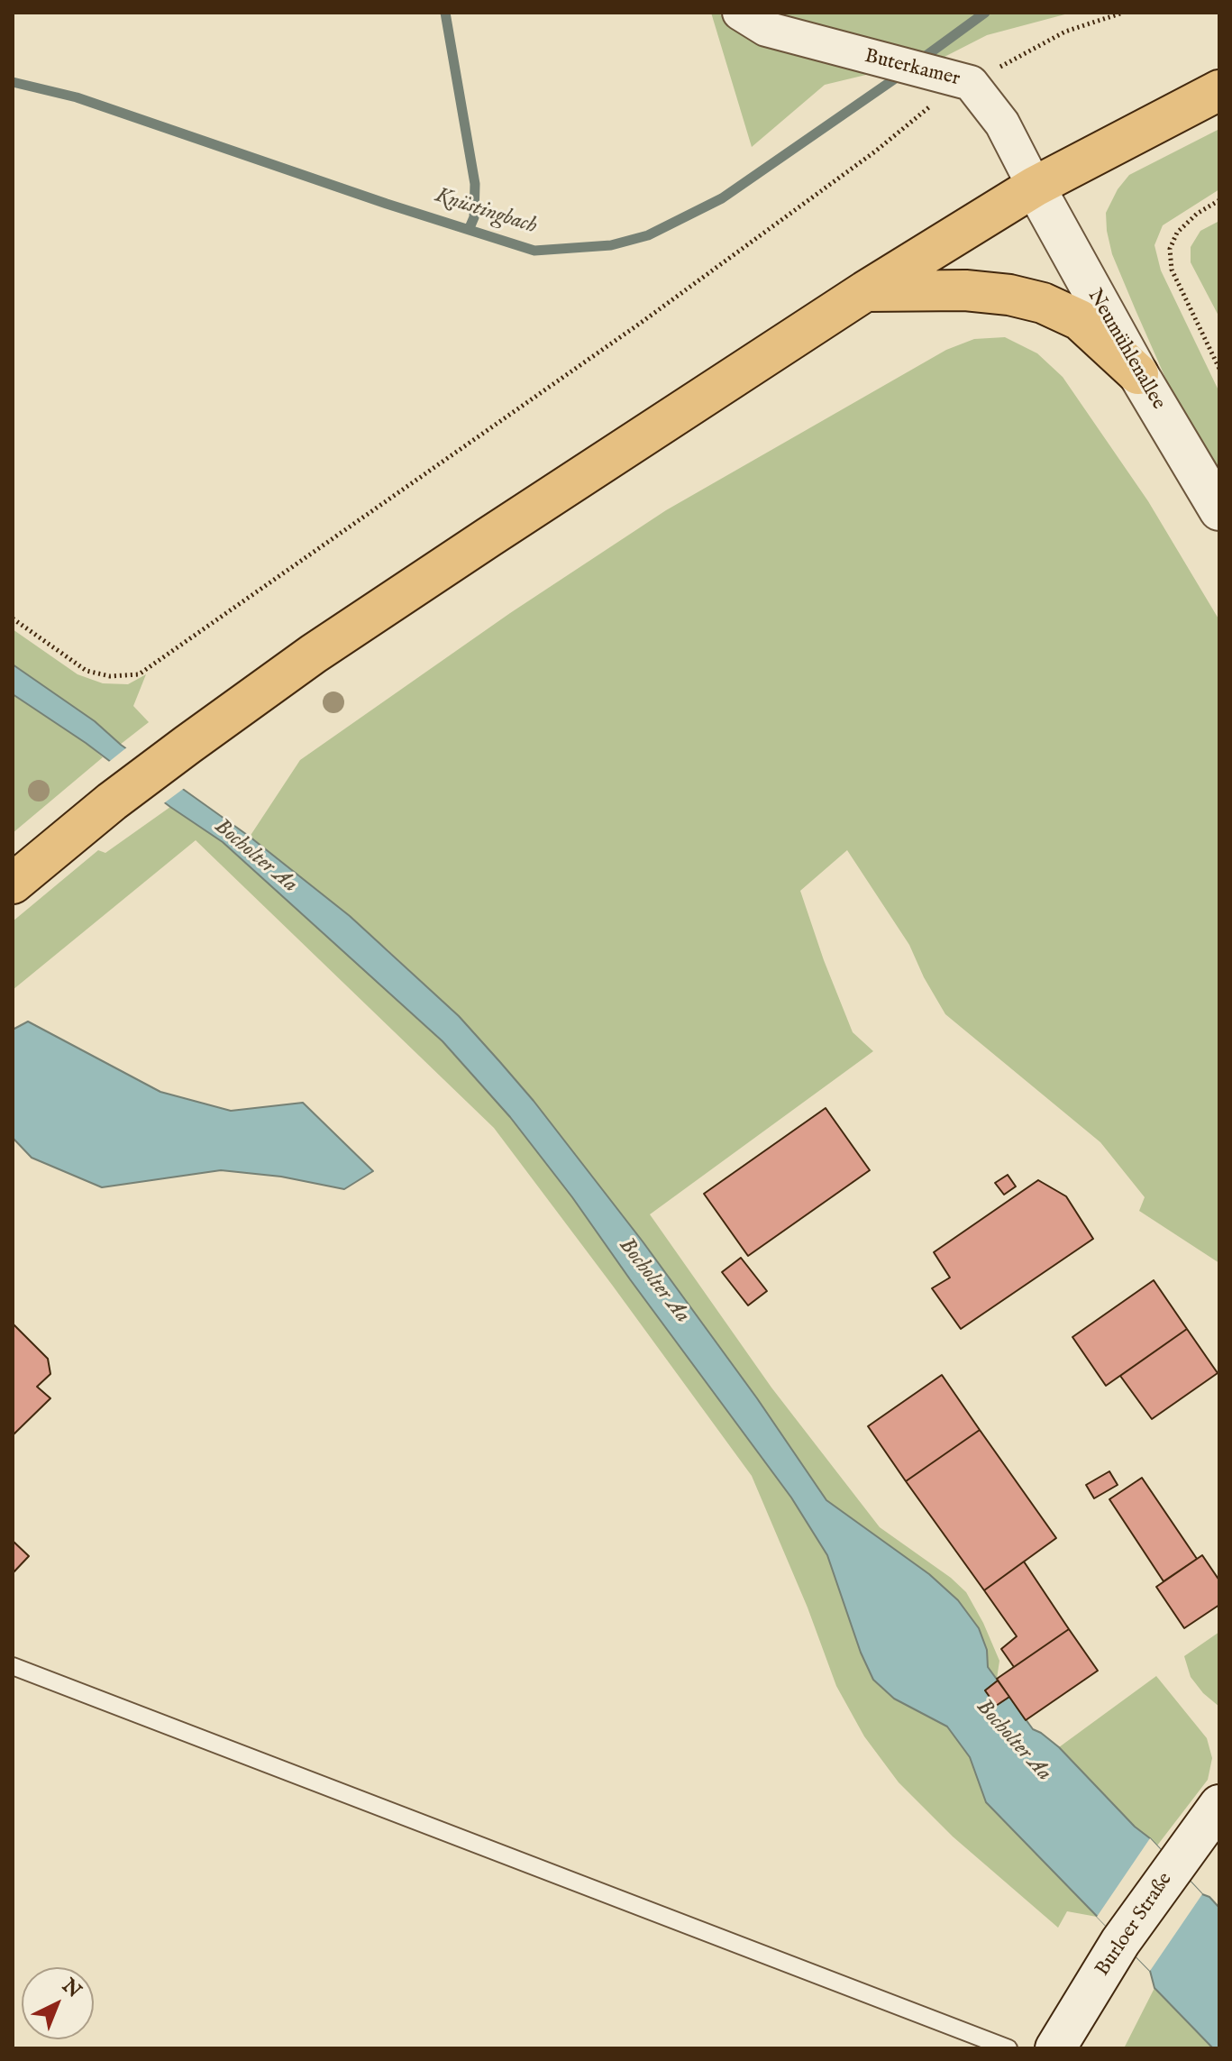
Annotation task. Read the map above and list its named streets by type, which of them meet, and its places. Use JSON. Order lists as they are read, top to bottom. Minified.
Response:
{"streets":{"street":["Buterkamer","Neumühlenallee","Burloer Straße"]},"crossings":[["Buterkamer","Neumühlenallee"]],"water":["Knüstingbach","Bocholter Aa"],"north":"top right"}
